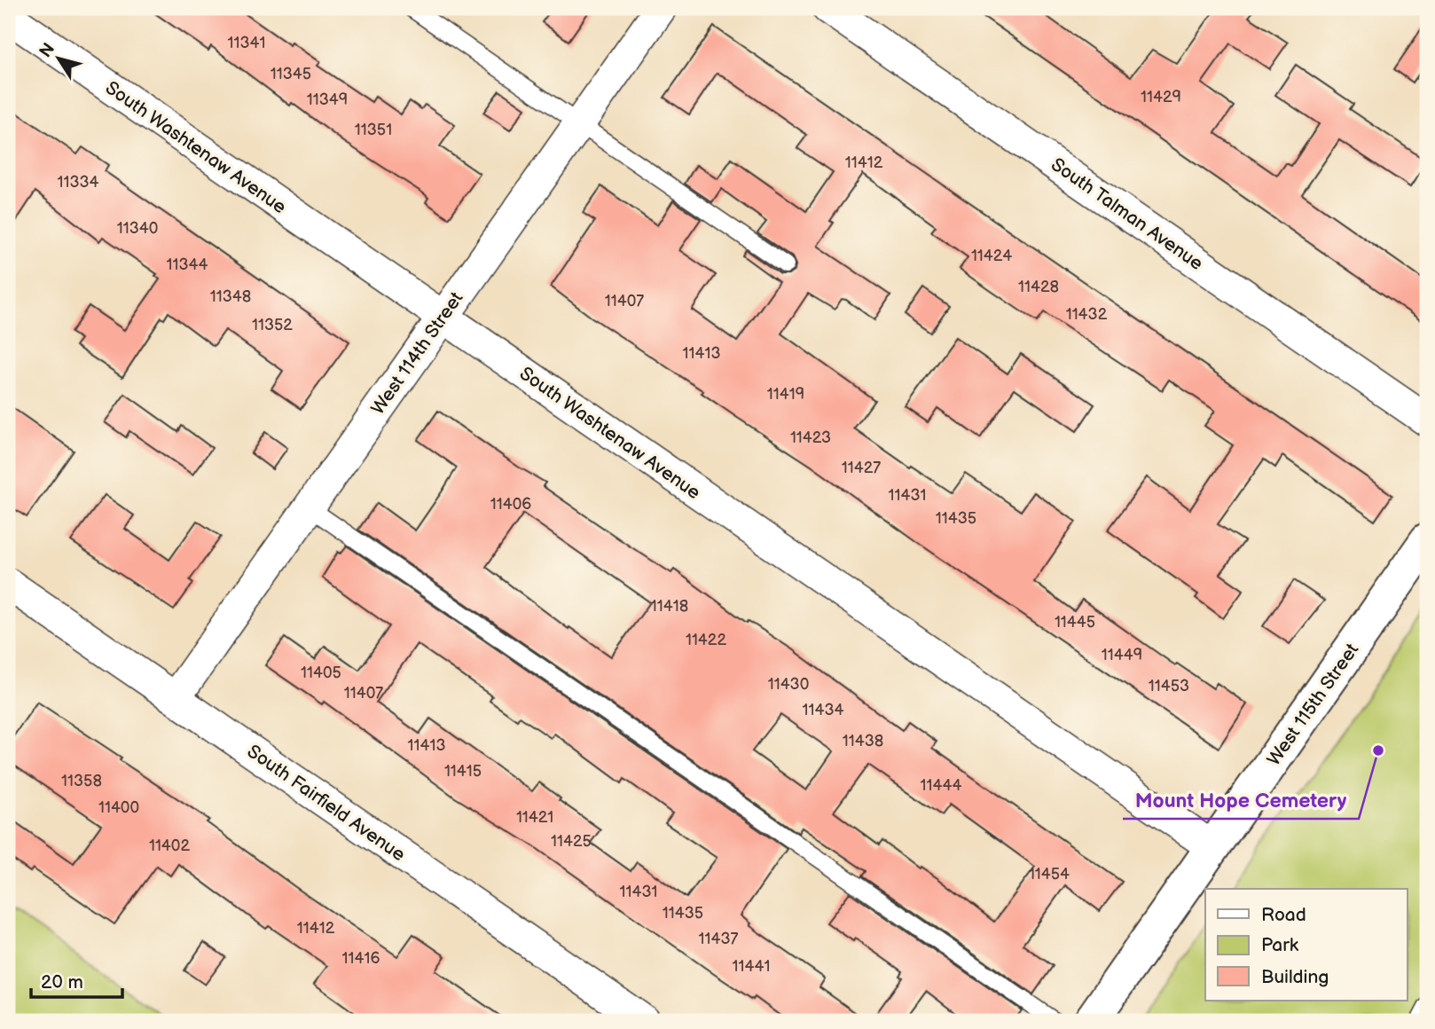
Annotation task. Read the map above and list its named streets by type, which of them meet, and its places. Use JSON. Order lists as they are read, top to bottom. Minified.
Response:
{"streets":{"street":["South Washtenaw Avenue","South Talman Avenue","West 114th Street","West 115th Street","South Fairfield Avenue"]},"crossings":[["South Washtenaw Avenue","West 114th Street"],["South Washtenaw Avenue","West 115th Street"],["West 114th Street","South Fairfield Avenue"]],"places":["Mount Hope Cemetery"],"house_numbers":["11341","11345","11429","11349","11351","11412","11334","11340","11424","11344","11428","11348","11407","11432","11352","11413","11419","11423","11427","11431","11406","11435","11418","11445","11422","11449","11405","11430","11453","11407","11434","11438","11413","11415","11358","11444","11400","11421","11425","11402","11454","11431","11435","11412","11437","11416","11441"],"legend":["Road","Park","Building"],"scale_bar":"20 m","north":"top left"}
